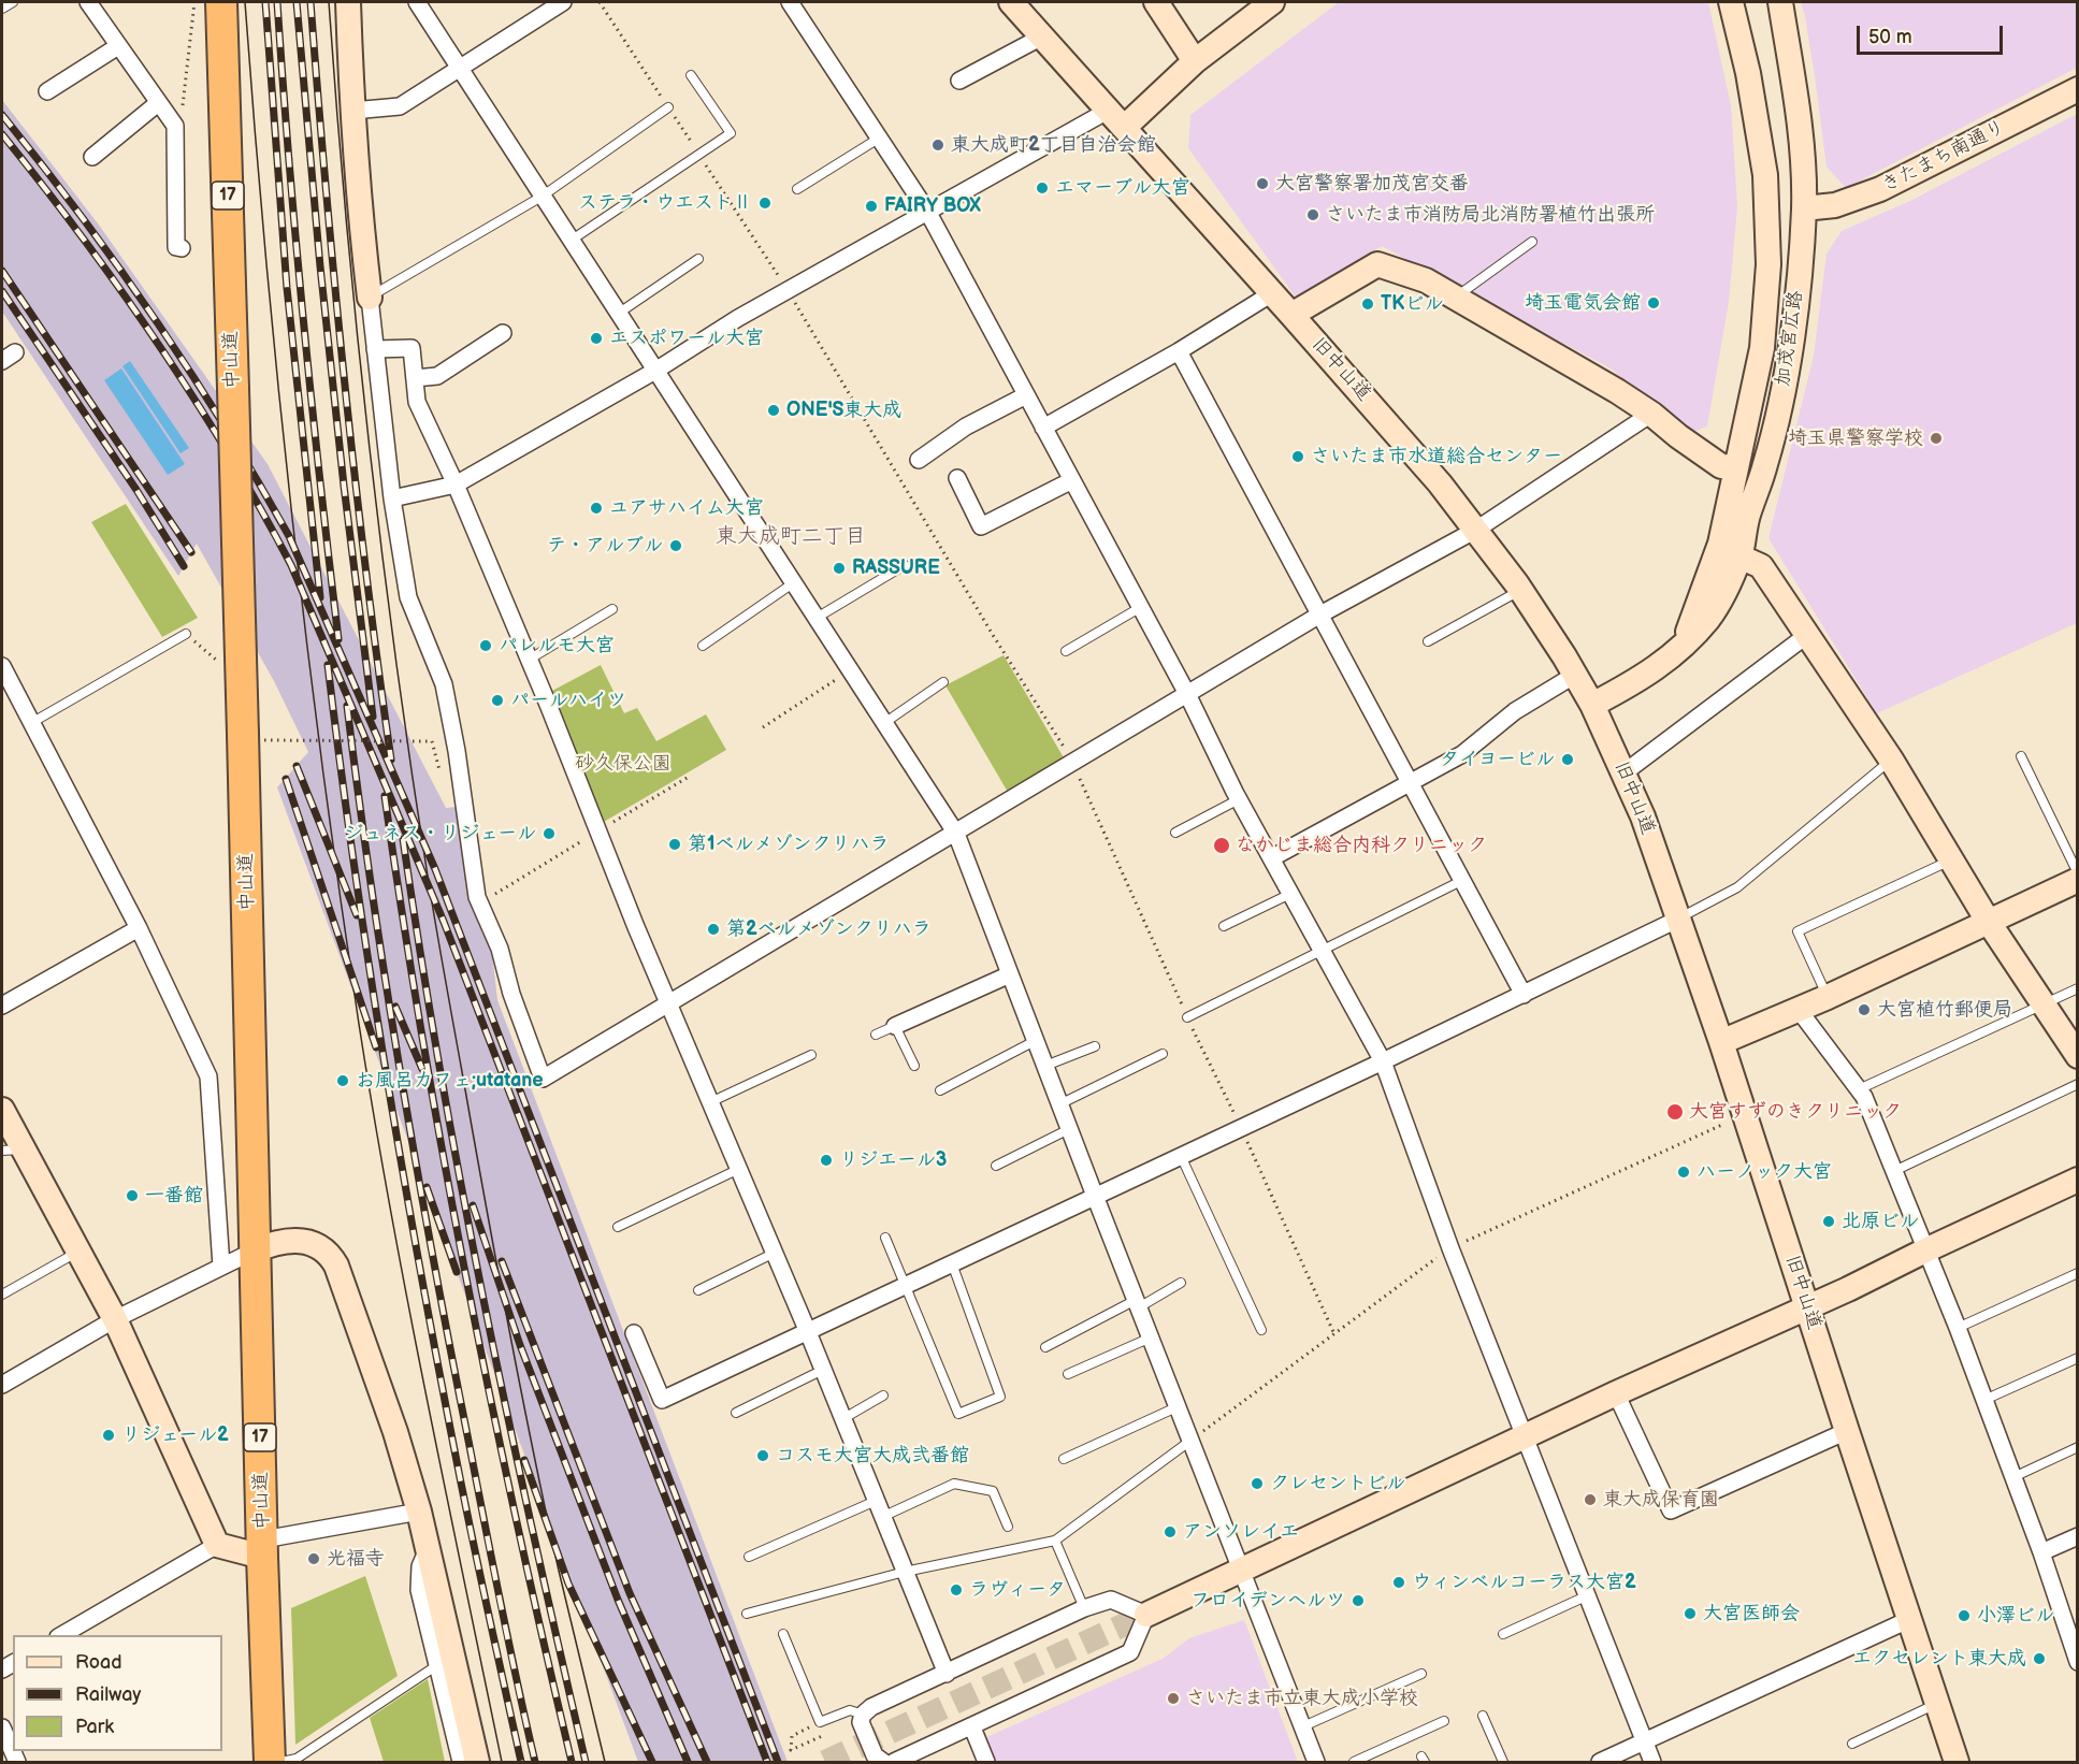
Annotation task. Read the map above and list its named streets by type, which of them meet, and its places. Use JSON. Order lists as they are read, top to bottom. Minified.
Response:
{"streets":{"highway":["17","中山道"],"street":["きたまち南通り","加茂宮広路","旧中山道"]},"crossings":[["きたまち南通り","加茂宮広路"],["加茂宮広路","旧中山道"]],"districts":["東大成町二丁目"],"parks":["砂久保公園"],"places":["東大成町2丁目自治会館","大宮警察署加茂宮交番","エマーブル大宮","ステラ・ウエストⅡ","FAIRY BOX","さいたま市消防局北消防署植竹出張所","埼玉電気会館","TKビル","エスポワール大宮","ONE'S東大成","埼玉県警察学校","さいたま市水道総合センター","ユアサハイム大宮","テ・アルブル","RASSURE","パレルモ大宮","パールハイツ","タイヨービル","ジュネス・リジェール","第1ベルメゾンクリハラ","なかじま総合内科クリニック","第2ベルメゾンクリハラ","大宮植竹郵便局","お風呂カフェ;utatane","大宮すずのきクリニック","リジエール3","ハーノック大宮","一番館","北原ビル","リジェール2","コスモ大宮大成弐番館","クレセントビル","東大成保育園","アンソレイエ","光福寺","ウィンベルコーラス大宮2","ラヴィータ","フロイデンヘルツ","大宮医師会","小澤ビル","エクセレント東大成","さいたま市立東大成小学校"],"legend":["Road","Railway","Park"],"scale_bar":"50 m"}
